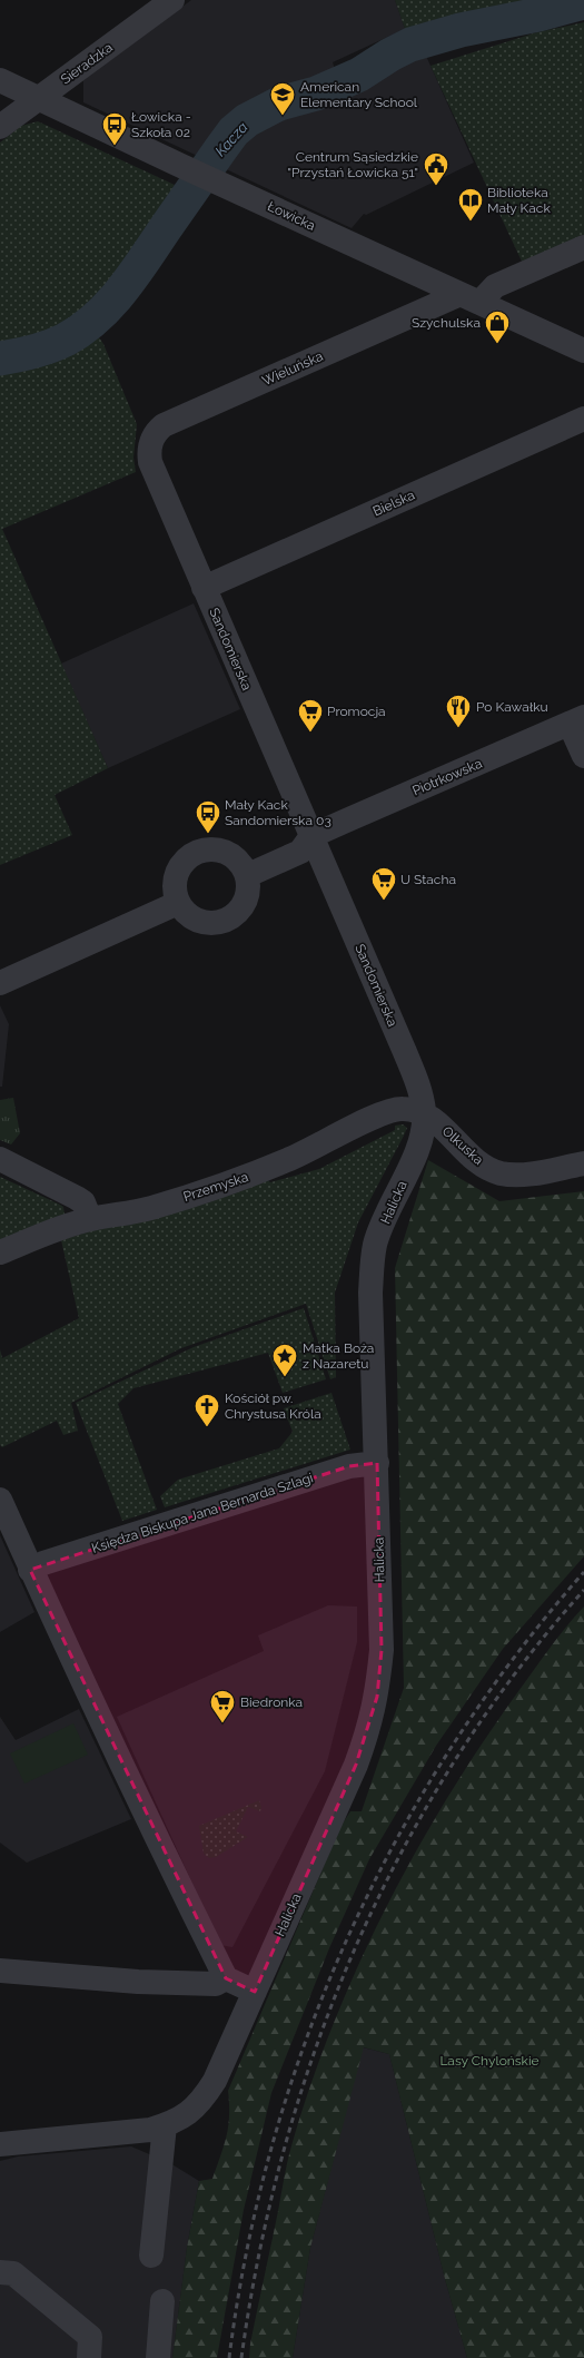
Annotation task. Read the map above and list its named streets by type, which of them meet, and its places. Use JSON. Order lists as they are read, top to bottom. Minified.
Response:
{"streets":{"street":["Sieradzka","Łowicka","Wieluńska","Bielska","Sandomierska","Piotrkowska","Olkuska","Przemyska","Halicka","Księdza Biskupa Jana Bernarda Szlagi"]},"crossings":[["Sieradzka","Łowicka"],["Łowicka","Wieluńska"],["Wieluńska","Sandomierska"],["Bielska","Sandomierska"],["Sandomierska","Piotrkowska"],["Sandomierska","Olkuska"],["Sandomierska","Przemyska"],["Sandomierska","Halicka"],["Olkuska","Przemyska"],["Olkuska","Halicka"],["Przemyska","Halicka"],["Halicka","Księdza Biskupa Jana Bernarda Szlagi"]],"water":["Kacza"],"parks":["Lasy Chylońskie"],"places":{"school or university":["American Elementary School"],"bus stop":["Łowicka - Szkoła 02","Mały Kack Sandomierska 03"],"public building":["Centrum Sąsiedzkie \"Przystań Łowicka 51\""],"library":["Biblioteka Mały Kack"],"shop":["Szychulska"],"restaurant":["Po Kawałku"],"supermarket":["Promocja","U Stacha","Biedronka"],"place":["Matka Boża z Nazaretu"],"church":["Kościół pw. Chrystusa Króla"]}}
